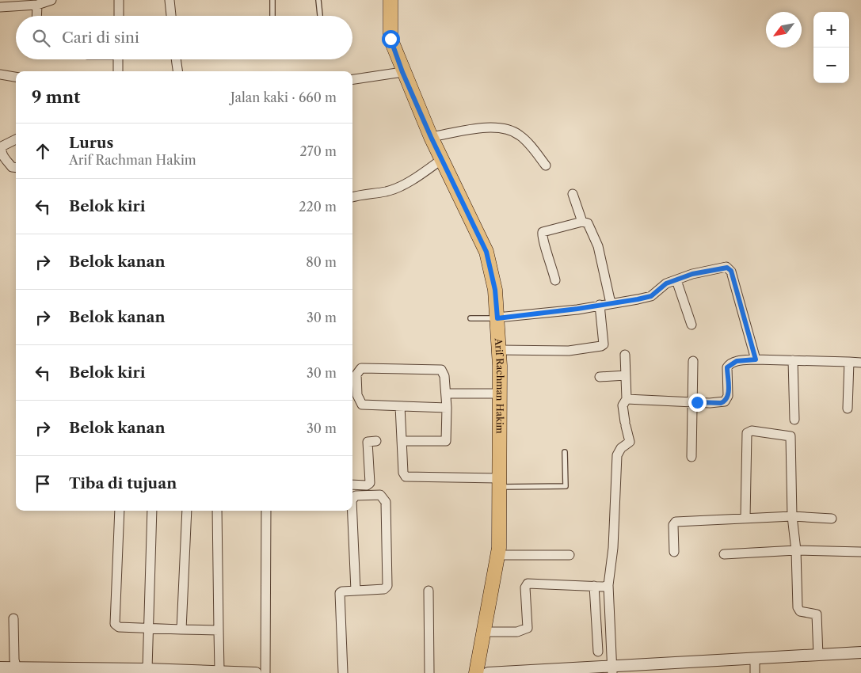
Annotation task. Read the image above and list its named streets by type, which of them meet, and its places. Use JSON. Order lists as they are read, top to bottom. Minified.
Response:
{"streets":{"main road":["Arif Rachman Hakim"]},"north":"bottom left","page":{"map_buttons":["+","−"],"search":"Cari di sini","heading":["9 mnt","Jalan kaki · 660 m"],"list":[["Lurus","Arif Rachman Hakim","270 m"],["Belok kiri","220 m"],["Belok kanan","80 m"],["Belok kanan","30 m"],["Belok kiri","30 m"],["Belok kanan","30 m"],"Tiba di tujuan"]}}
